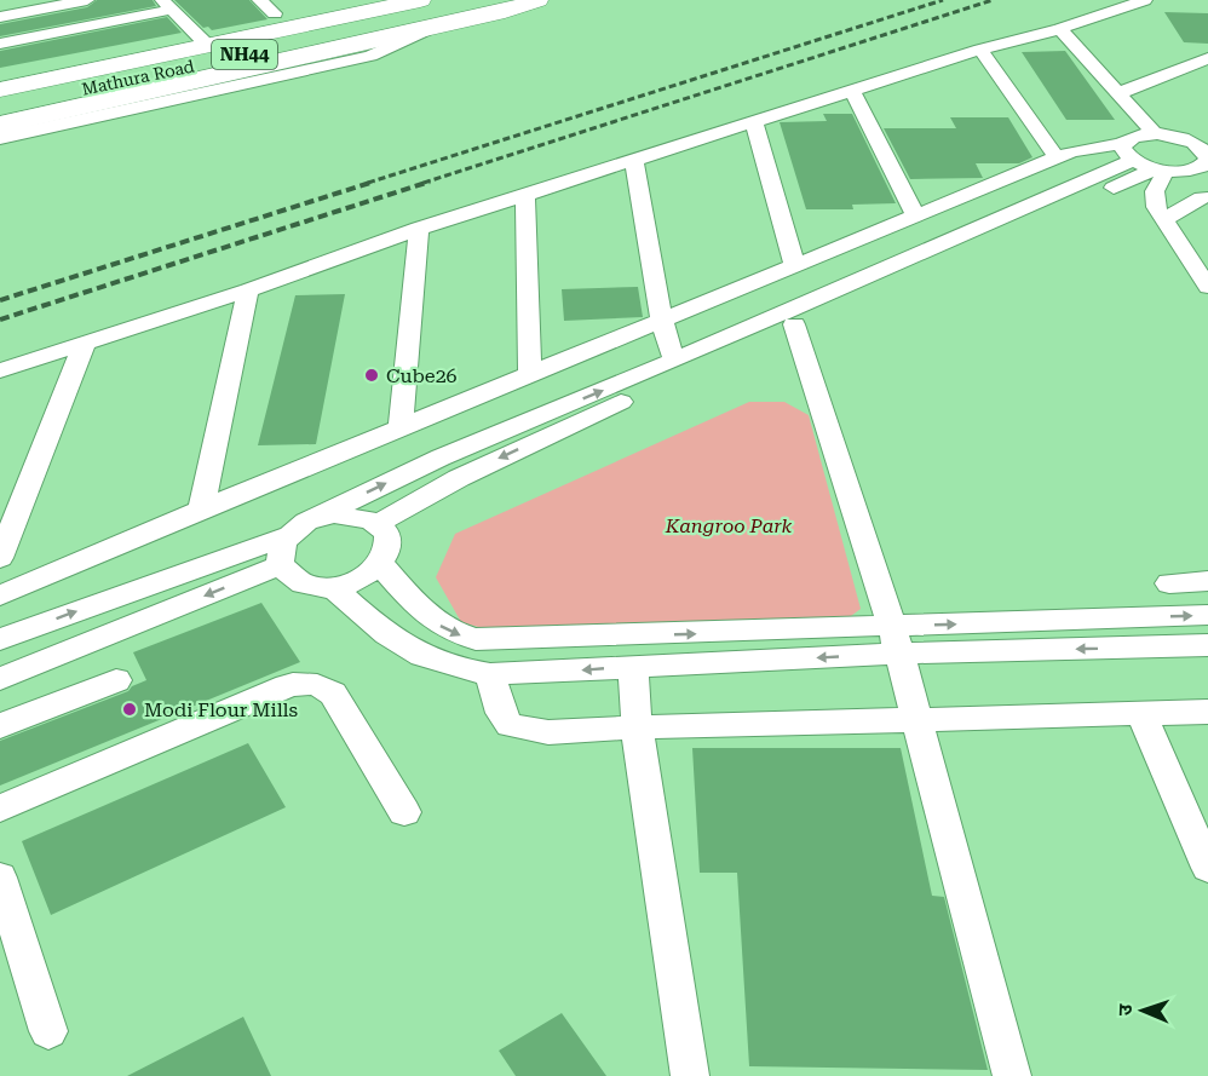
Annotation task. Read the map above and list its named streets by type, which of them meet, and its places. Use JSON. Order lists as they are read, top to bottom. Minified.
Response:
{"streets":{"highway":["NH44","Mathura Road"]},"parks":["Kangroo Park"],"places":["Cube26","Modi Flour Mills"],"north":"left"}
